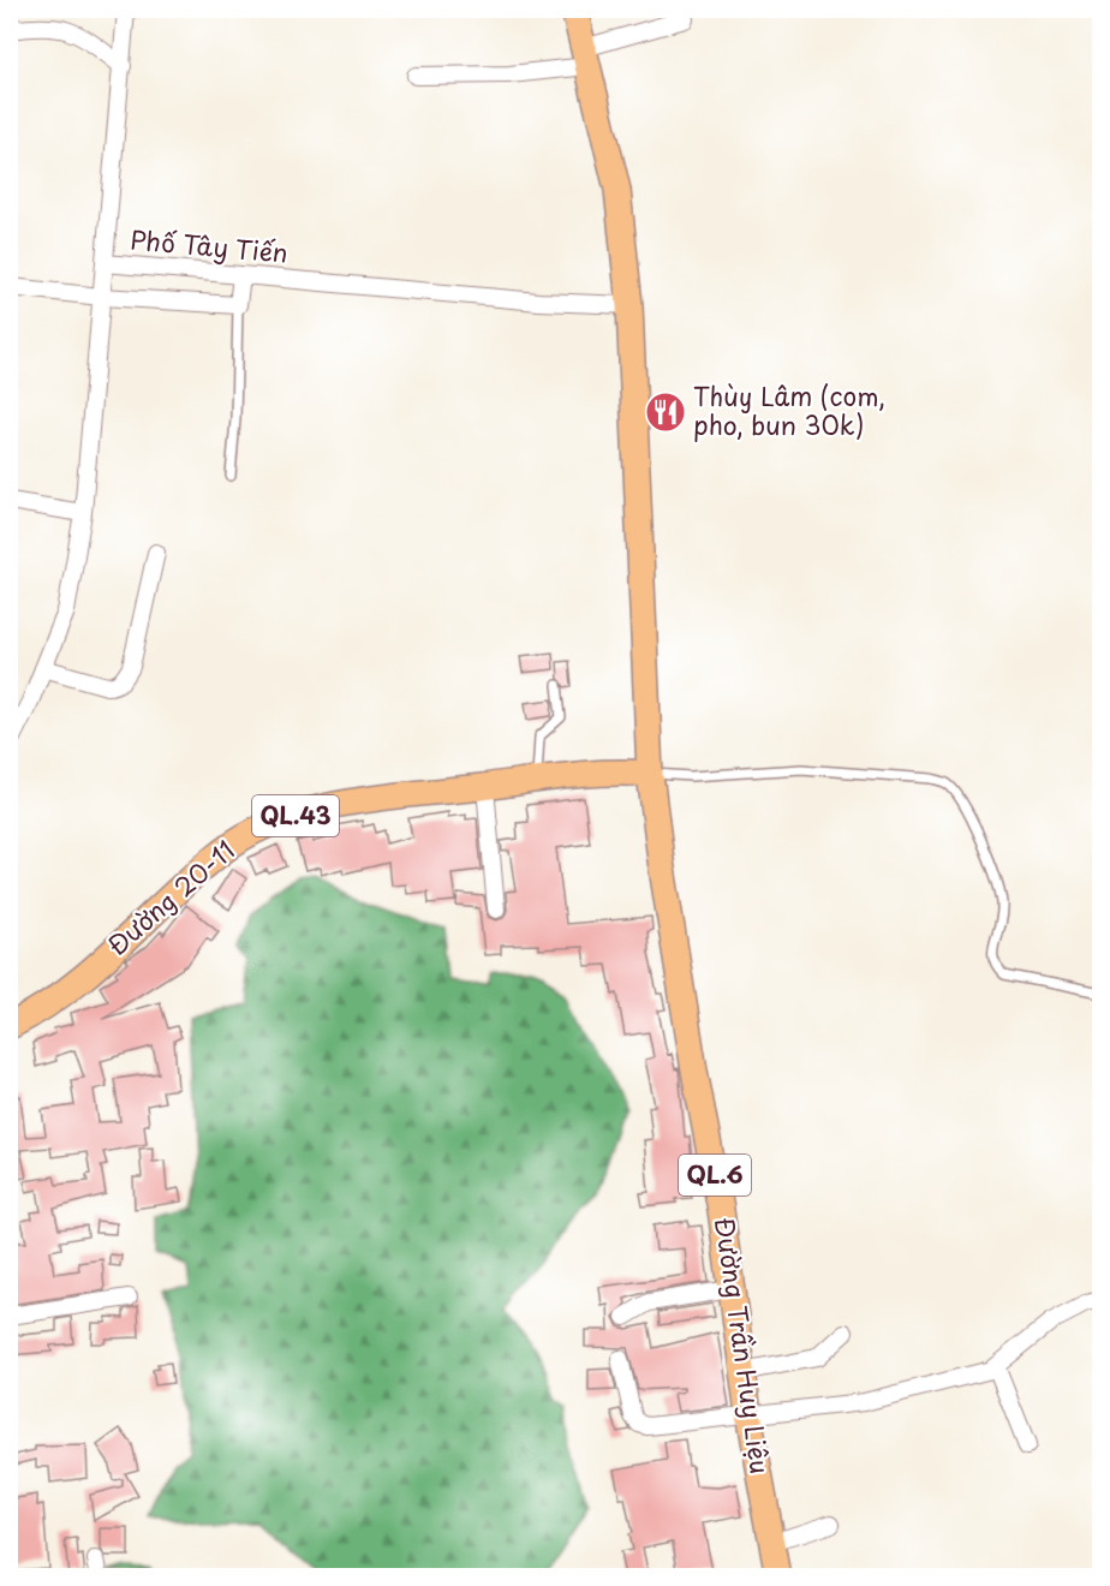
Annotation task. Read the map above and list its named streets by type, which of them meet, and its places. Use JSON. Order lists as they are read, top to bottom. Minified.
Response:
{"streets":{"highway":["QL.43","Đường 20-11","QL.6","Đường Trần Huy Liệu"],"street":["Phố Tây Tiến"]},"crossings":[["Phố Tây Tiến","QL.6"],["Đường 20-11","QL.6"],["Đường 20-11","Đường Trần Huy Liệu"],["QL.6","Đường Trần Huy Liệu"]],"places":{"restaurant":["Thùy Lâm (com, pho, bun 30k)"]}}
